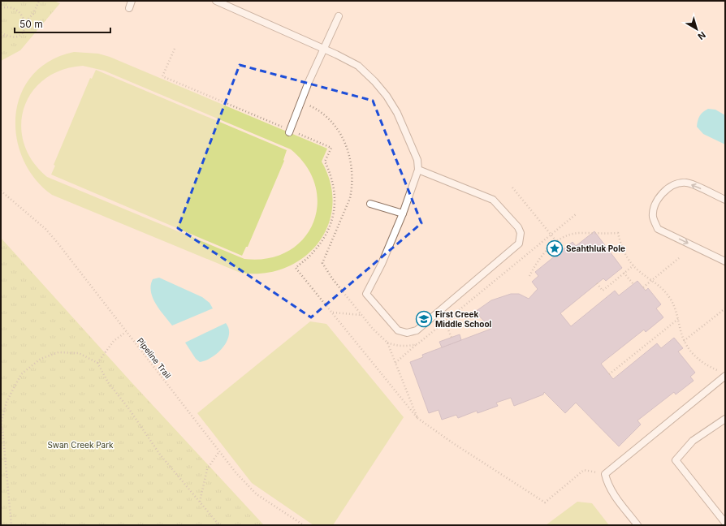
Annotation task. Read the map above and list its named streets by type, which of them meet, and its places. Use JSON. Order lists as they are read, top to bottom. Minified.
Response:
{"streets":{"path":["Pipeline Trail"]},"parks":["Swan Creek Park"],"places":{"place":["Seahthluk Pole"],"school or university":["First Creek Middle School"]},"scale_bar":"50 m","north":"bottom right"}
